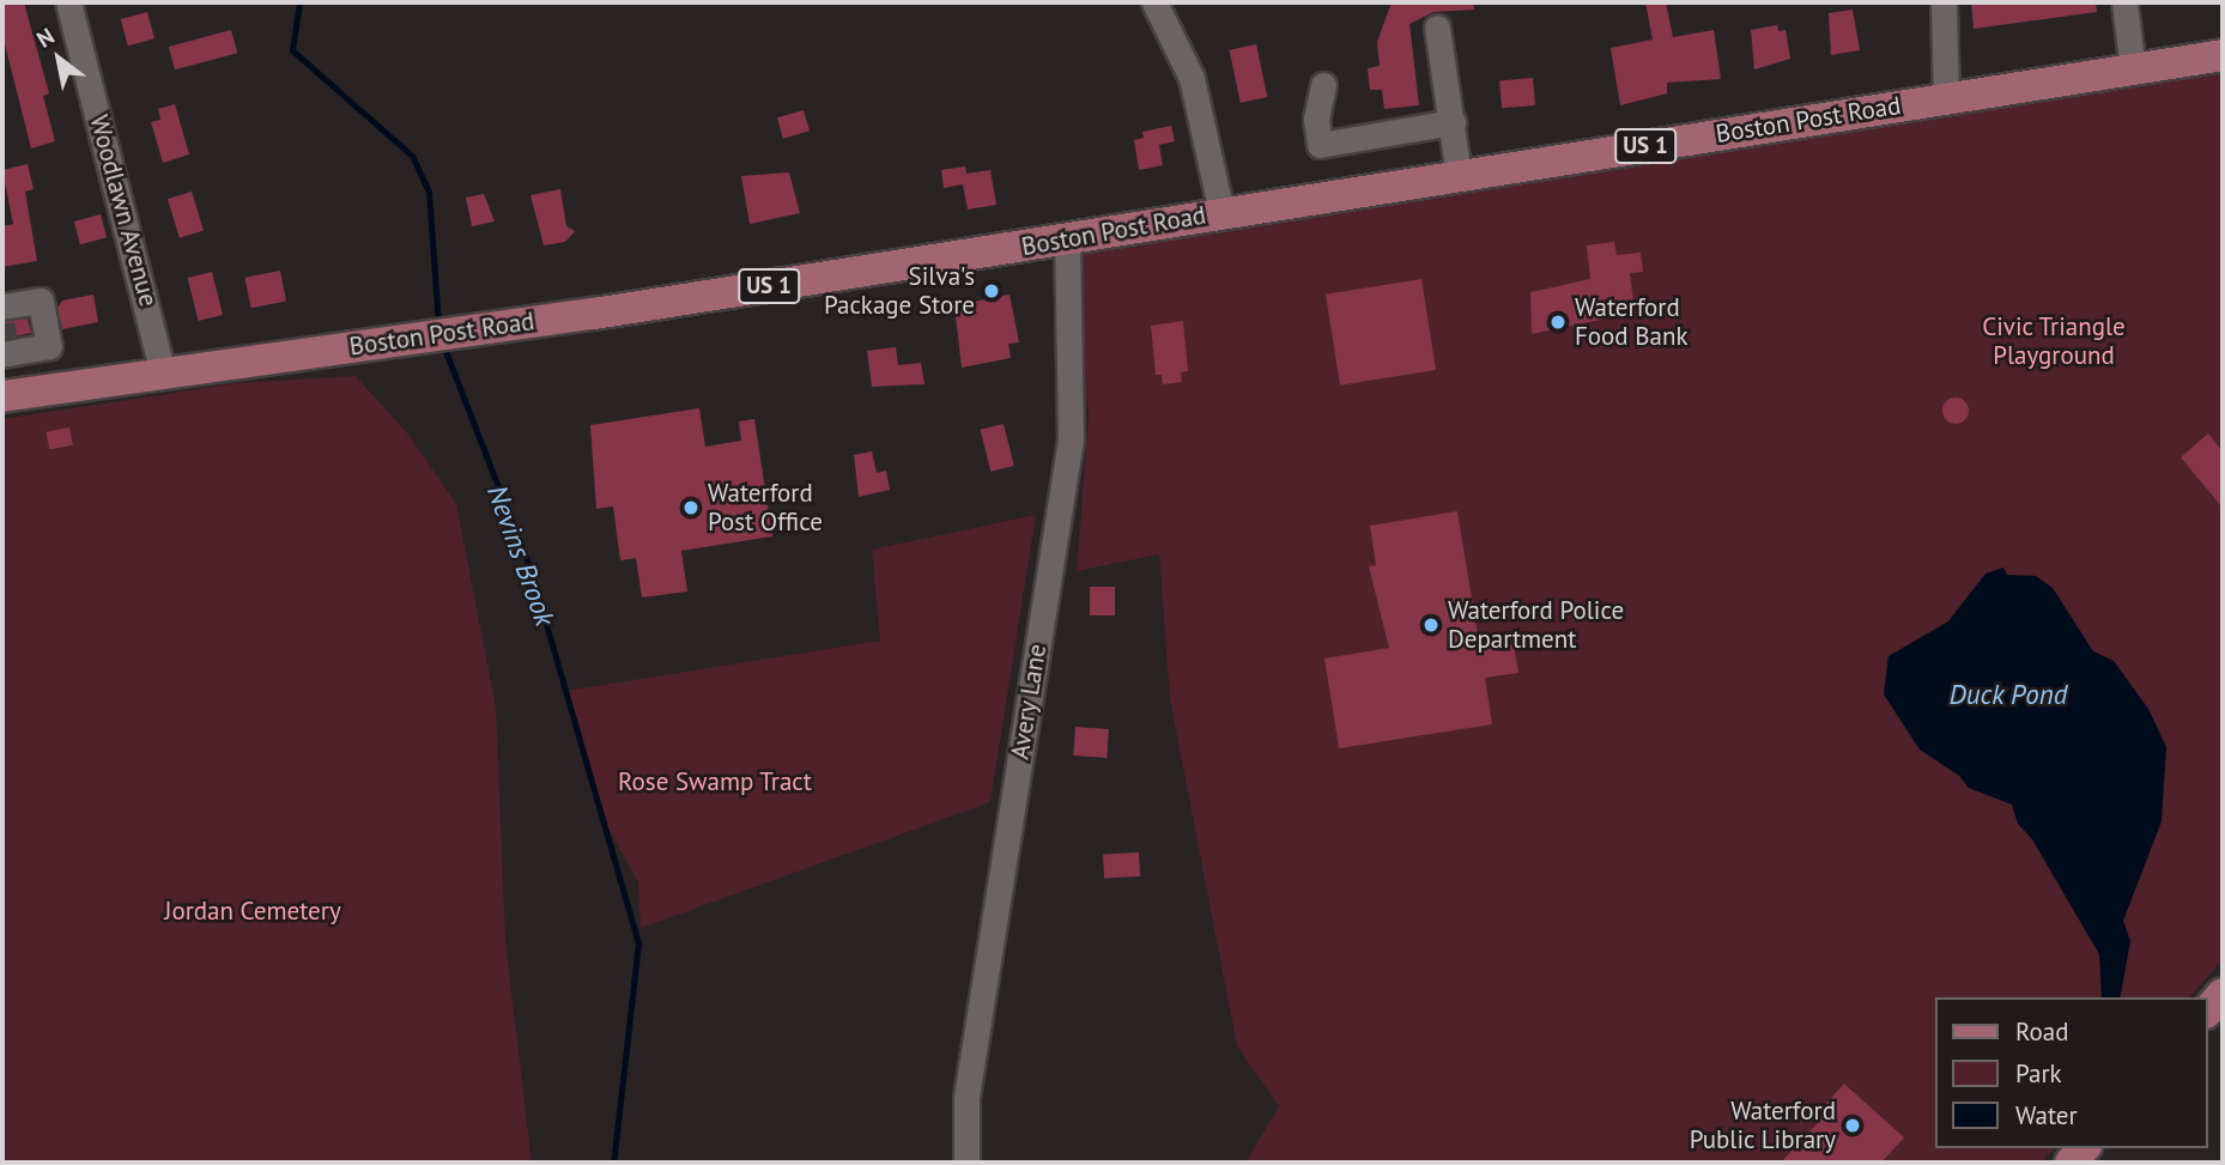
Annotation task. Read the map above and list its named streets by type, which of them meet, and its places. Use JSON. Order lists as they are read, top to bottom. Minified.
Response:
{"streets":{"main road":["Boston Post Road","US 1"],"street":["Woodlawn Avenue","Avery Lane"]},"crossings":[["Boston Post Road","Woodlawn Avenue"],["Boston Post Road","Avery Lane"]],"water":["Nevins Brook","Duck Pond"],"parks":["Civic Triangle Playground","Rose Swamp Tract","Jordan Cemetery"],"places":["Silva's Package Store","Waterford Food Bank","Waterford Post Office","Waterford Police Department","Waterford Public Library"],"legend":["Road","Park","Water"],"north":"top left"}
